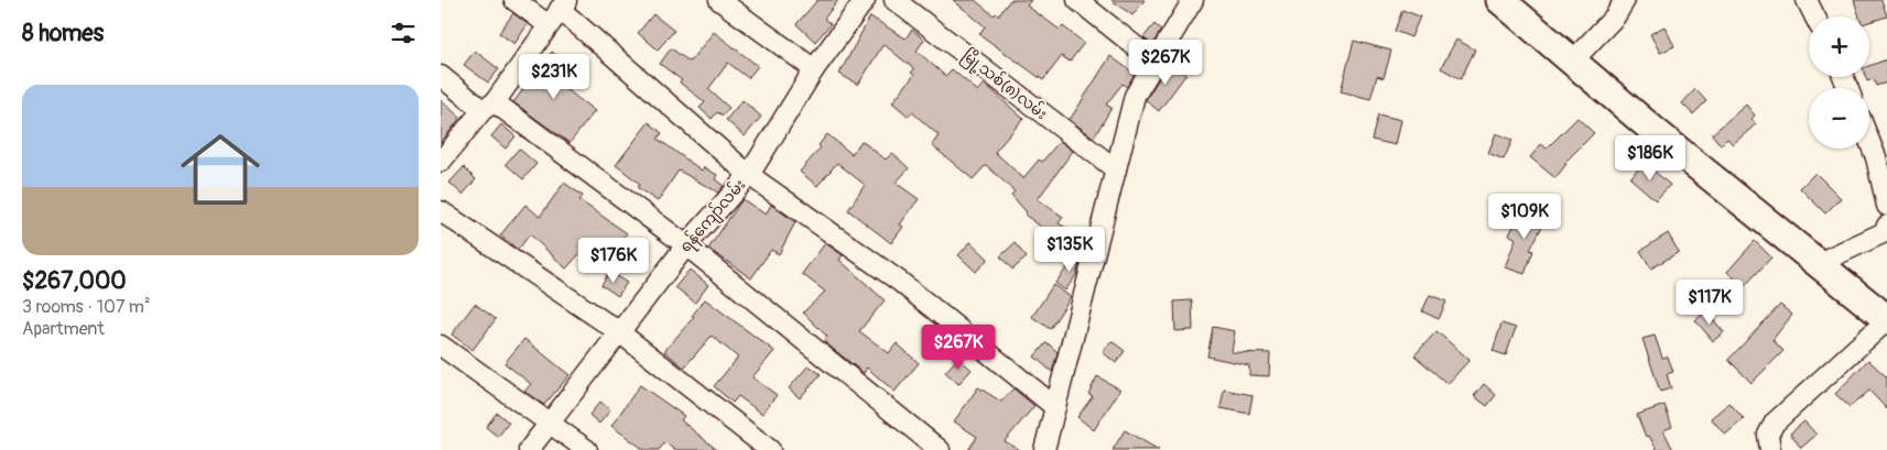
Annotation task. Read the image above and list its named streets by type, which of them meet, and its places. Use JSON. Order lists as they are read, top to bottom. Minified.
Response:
{"streets":{"street":["မြို့သစ်(၈)လမ်း","ရန်ကျော်လမ်း"]},"page":{"heading":"8 homes","map_buttons":["+","−"],"price":["$267K","$231K","$186K","$109K","$135K","$176K","$117K","$267K"],"list":[{"name":"$267,000","note":"3 rooms · 107 m² · Apartment"}]}}
